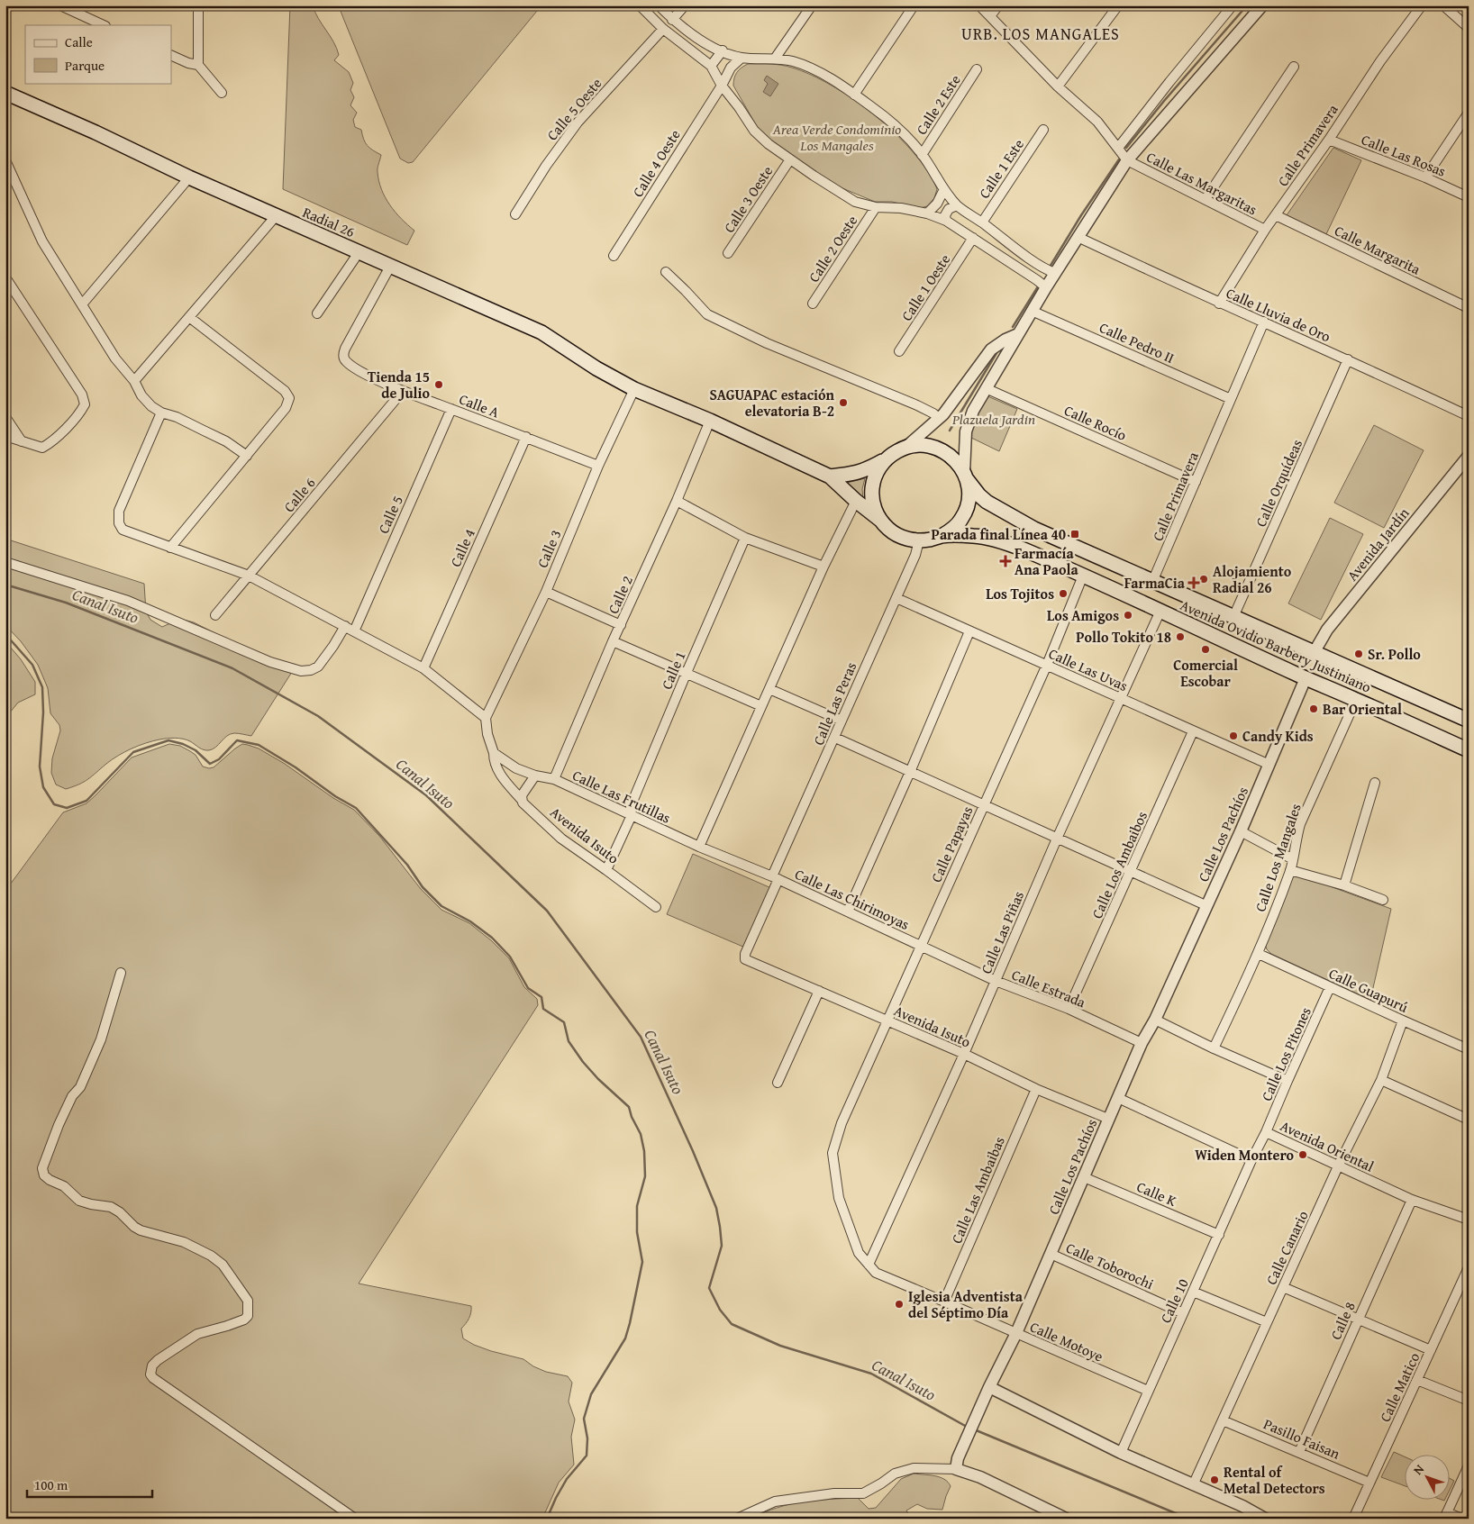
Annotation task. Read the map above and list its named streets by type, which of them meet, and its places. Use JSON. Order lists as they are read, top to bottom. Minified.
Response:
{"streets":{"main road":["Radial 26","Avenida Ovidio Barbery Justiniano"],"street":["Calle 2 Este","Calle 5 Oeste","Calle Primavera","Calle Las Rosas","Calle 4 Oeste","Calle 1 Este","Calle Las Margaritas","Calle 3 Oeste","Calle 2 Oeste","Calle Margarita","Calle 1 Oeste","Calle Lluvia de Oro","Calle Pedro II","Calle A","Calle Rocío","Calle Orquídeas","Calle 6","Calle 5","Avenida Jardín","Calle 4","Calle 3","Calle 2","Calle Las Uvas","Calle 1","Calle Las Peras","Calle Las Frutillas","Calle Los Pachíos","Avenida Isuto","Calle Papayas","Calle Los Mangales","Calle Los Ambaibos","Calle Las Chirimoyas","Calle Las Piñas","Calle Estrada","Calle Guapurú","Calle Los Pitones","Avenida Oriental","Calle Las Ambaibas","Calle K","Calle Canario","Calle Toborochi","Calle 10","Calle 8","Calle Motoye","Calle Matico","Pasillo Faisan"]},"crossings":[["Calle Primavera","Calle Las Rosas"],["Calle Primavera","Calle Las Margaritas"],["Calle Primavera","Calle Margarita"],["Calle Primavera","Calle Lluvia de Oro"],["Calle Primavera","Calle Pedro II"],["Calle Primavera","Calle Rocío"],["Calle Primavera","Avenida Ovidio Barbery Justiniano"],["Radial 26","Calle A"],["Radial 26","Calle 3"],["Calle Lluvia de Oro","Calle Orquídeas"],["Calle A","Calle 6"],["Calle A","Calle 5"],["Calle A","Calle 4"],["Calle A","Calle 3"],["Calle Orquídeas","Avenida Ovidio Barbery Justiniano"],["Avenida Jardín","Avenida Ovidio Barbery Justiniano"],["Calle 2","Calle Las Frutillas"],["Avenida Ovidio Barbery Justiniano","Calle Las Peras"],["Avenida Ovidio Barbery Justiniano","Calle Los Pachíos"],["Avenida Ovidio Barbery Justiniano","Calle Papayas"],["Avenida Ovidio Barbery Justiniano","Calle Los Mangales"],["Avenida Ovidio Barbery Justiniano","Calle Las Piñas"],["Calle Las Uvas","Calle Las Peras"],["Calle Las Uvas","Calle Los Pachíos"],["Calle Las Uvas","Calle Papayas"],["Calle Las Uvas","Calle Los Ambaibos"],["Calle Las Uvas","Calle Las Piñas"],["Calle 1","Calle Las Frutillas"],["Calle 1","Avenida Isuto"],["Calle Las Peras","Calle Las Frutillas"],["Calle Las Peras","Avenida Isuto"],["Calle Las Peras","Calle Las Chirimoyas"],["Calle Las Frutillas","Avenida Isuto"],["Calle Las Frutillas","Calle Las Chirimoyas"],["Calle Los Pachíos","Avenida Isuto"],["Calle Los Pachíos","Calle Estrada"],["Calle Los Pachíos","Calle K"],["Calle Los Pachíos","Calle Toborochi"],["Calle Los Pachíos","Calle Motoye"],["Avenida Isuto","Calle Papayas"],["Avenida Isuto","Calle Las Piñas"],["Avenida Isuto","Calle Las Ambaibas"],["Calle Papayas","Calle Las Chirimoyas"],["Calle Papayas","Calle Estrada"],["Calle Papayas","Calle Motoye"],["Calle Los Mangales","Calle Guapurú"],["Calle Los Ambaibos","Calle Estrada"],["Calle Las Chirimoyas","Calle Estrada"],["Calle Las Piñas","Calle Estrada"],["Calle Las Piñas","Calle Motoye"],["Calle Guapurú","Calle Los Pitones"],["Calle Guapurú","Calle Canario"],["Calle Los Pitones","Avenida Oriental"],["Avenida Oriental","Calle Canario"],["Avenida Oriental","Calle 10"],["Avenida Oriental","Calle 8"],["Calle Las Ambaibas","Calle Motoye"],["Calle K","Calle 10"],["Calle Canario","Pasillo Faisan"],["Calle Toborochi","Calle 10"],["Calle 10","Calle Motoye"],["Calle 8","Pasillo Faisan"],["Calle Matico","Pasillo Faisan"]],"districts":["URB. LOS MANGALES"],"water":["Canal Isuto"],"parks":["Area Verde Condominio Los Mangales","Plazuela Jardin"],"places":{"other":["Tienda 15 de Julio","SAGUAPAC estación elevatoria B-2","Alojamiento Radial 26","Los Tojitos","Los Amigos","Pollo Tokito 18","Comercial Escobar","Sr. Pollo","Bar Oriental","Candy Kids","Widen Montero","Iglesia Adventista del Séptimo Día","Rental of Metal Detectors"],"transit":["Parada final Línea 40"],"health":["Farmacía Ana Paola","FarmaCia"]},"legend":["Calle","Parque"],"scale_bar":"100 m","north":"top left"}
